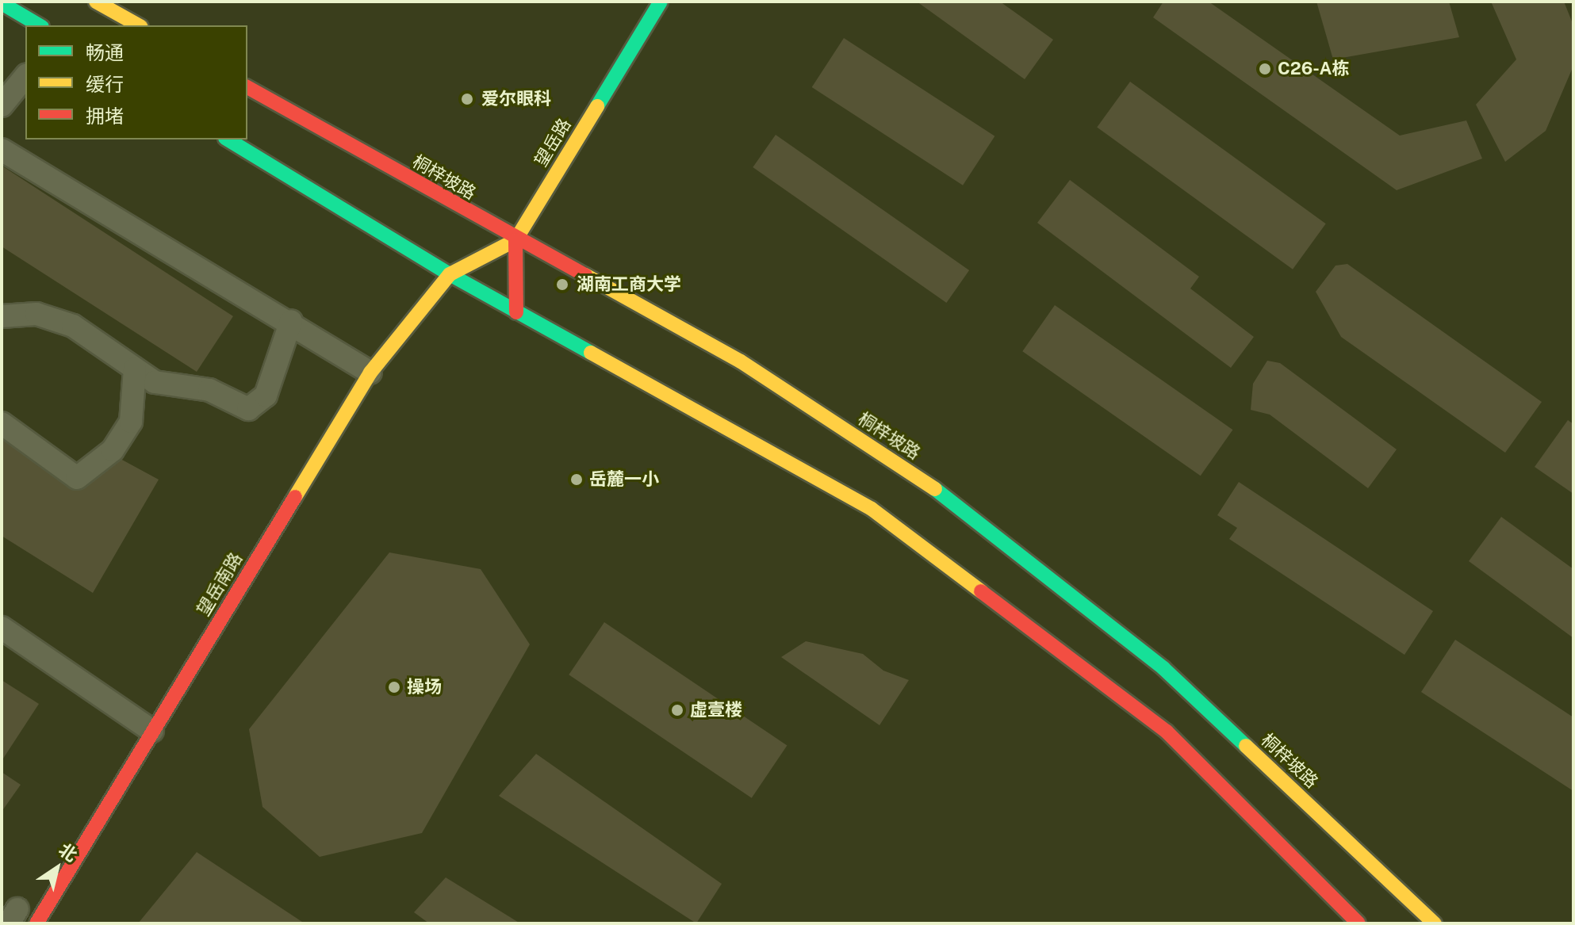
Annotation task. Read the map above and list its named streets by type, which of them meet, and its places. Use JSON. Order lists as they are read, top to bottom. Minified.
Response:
{"streets":{"main road":["望岳路","桐梓坡路","望岳南路"]},"crossings":[["望岳路","桐梓坡路"]],"places":["C26-A栋","爱尔眼科","湖南工商大学","岳麓一小","操场","虚壹楼"],"legend":["畅通","缓行","拥堵"],"north":"top right"}
